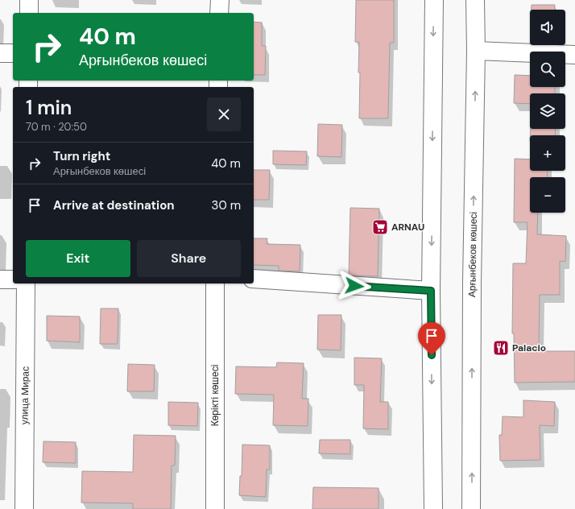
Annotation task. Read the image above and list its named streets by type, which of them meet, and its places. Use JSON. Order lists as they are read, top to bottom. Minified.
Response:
{"streets":{"main road":["Арғынбеков көшесі","улица Мирас","Көрікті көшесі"]},"places":{"supermarket":["ARNAU"],"restaurant":["Palacio"]},"page":{"map_buttons":["+","−"],"turn":["40 m","Арғынбеков көшесі"],"heading":["1 min","70 m · 20:50"],"list":[{"name":"Turn right","note":"Арғынбеков көшесі","value":"40 m"},{"name":"Arrive at destination","value":"30 m"}],"buttons":["Exit","Share"]}}
